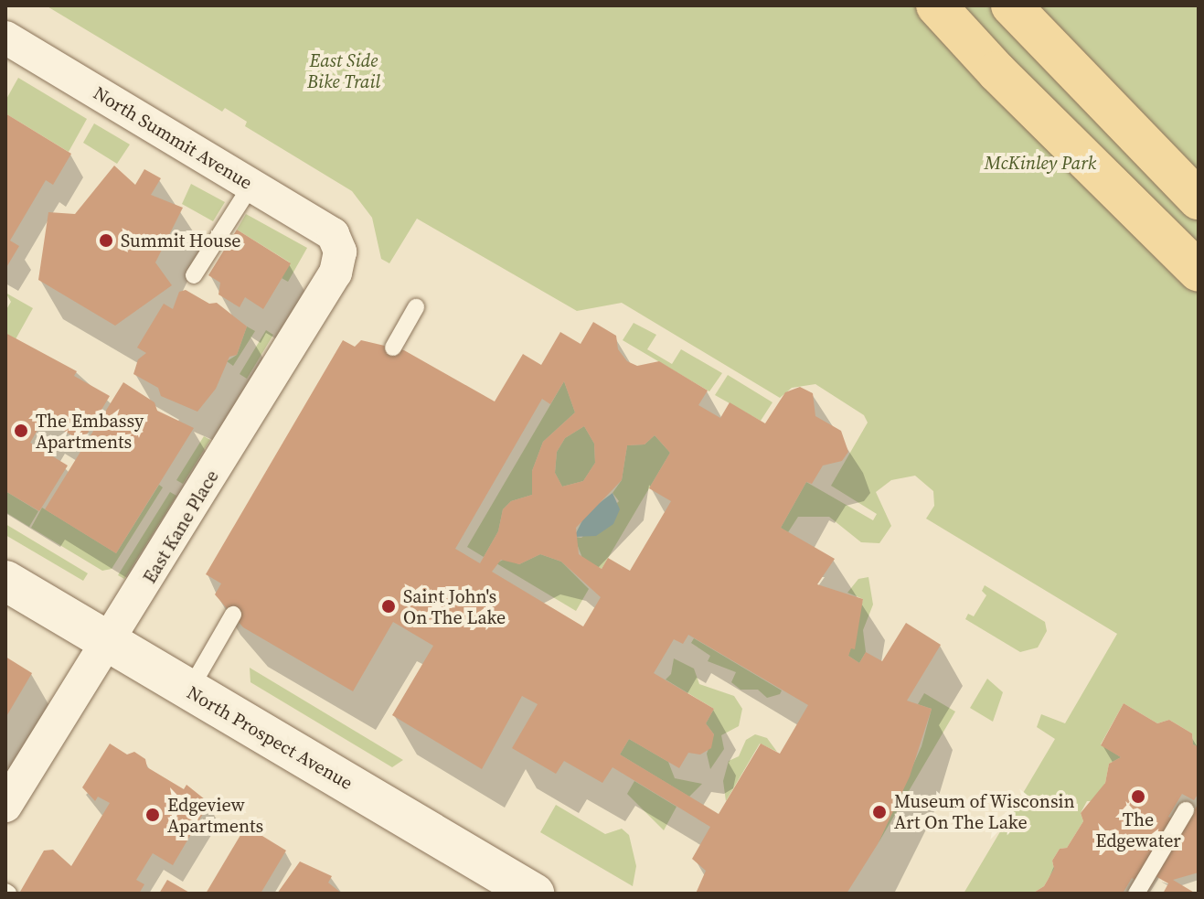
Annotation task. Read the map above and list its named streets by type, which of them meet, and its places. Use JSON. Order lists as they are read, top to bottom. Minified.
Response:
{"streets":{"main road":["North Prospect Avenue"],"street":["North Summit Avenue","East Kane Place"]},"crossings":[["North Summit Avenue","East Kane Place"],["East Kane Place","North Prospect Avenue"]],"parks":["East Side Bike Trail","McKinley Park"],"places":["Summit House","The Embassy Apartments","Saint John's On The Lake","The Edgewater","Museum of Wisconsin Art On The Lake","Edgeview Apartments"]}
